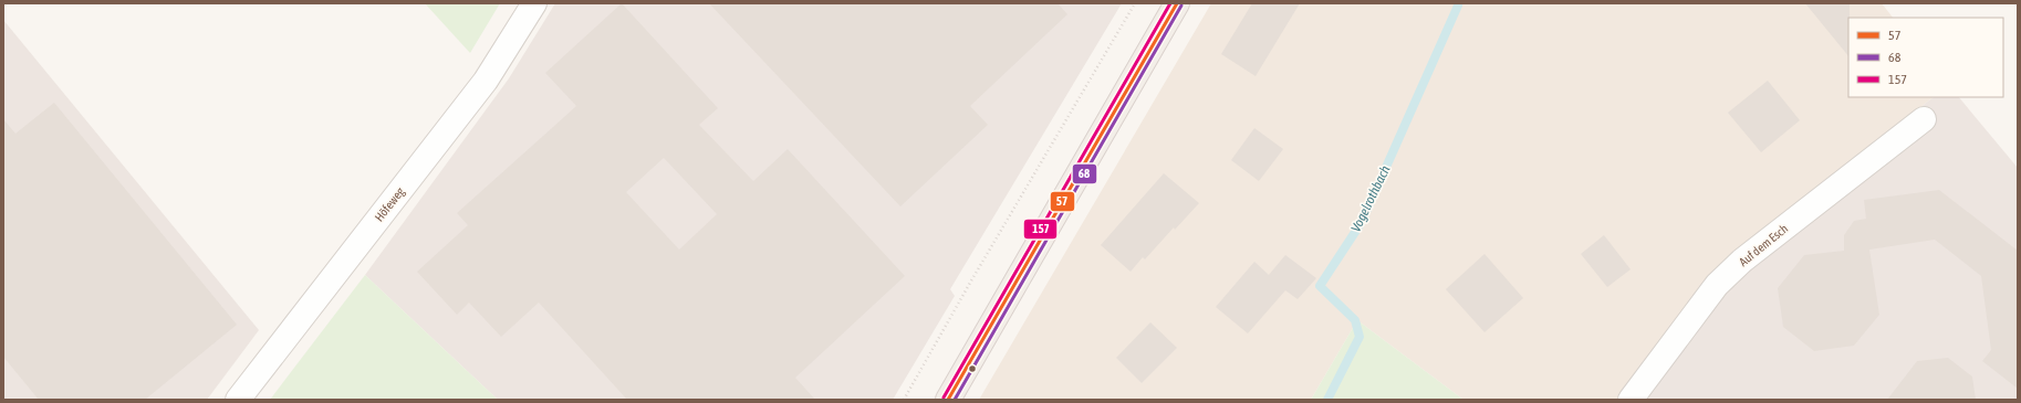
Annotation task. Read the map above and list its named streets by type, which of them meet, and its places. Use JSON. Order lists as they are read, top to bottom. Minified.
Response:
{"streets":{"street":["Höfeweg","Auf dem Esch"]},"water":["Vogelrothbach"],"lines":["transit line 57","transit line 157","transit line 68"],"legend":["57","68","157"]}
